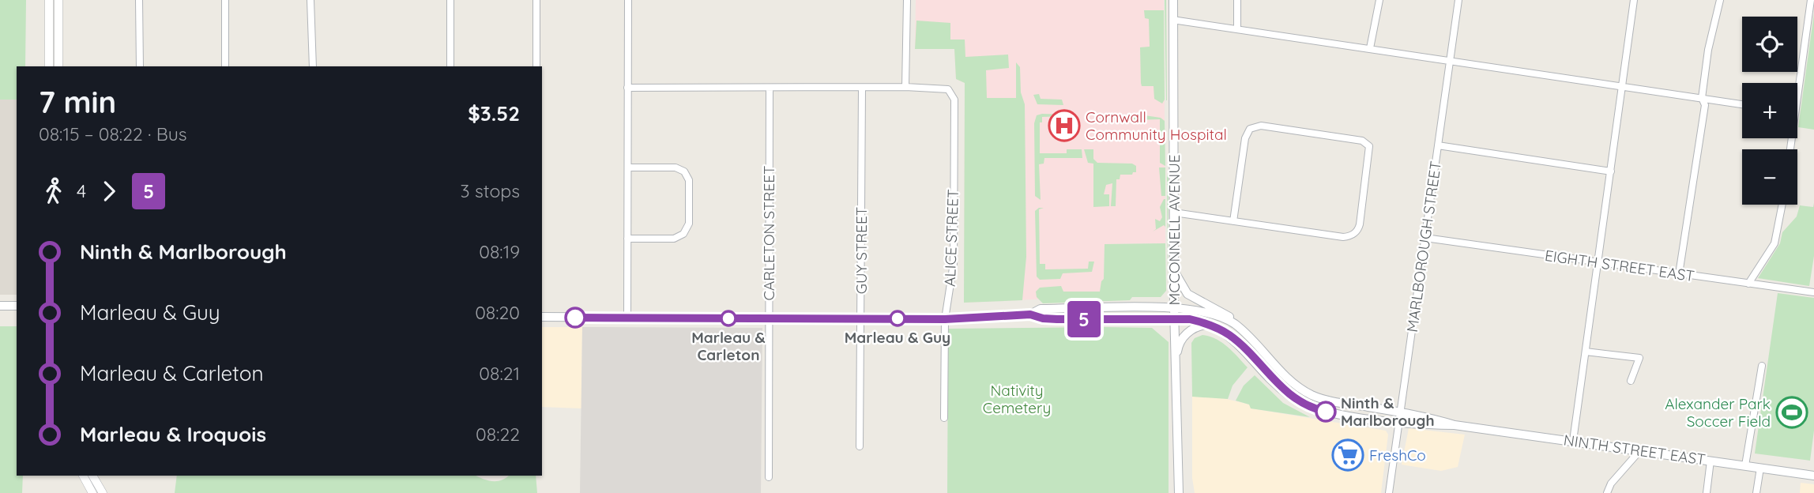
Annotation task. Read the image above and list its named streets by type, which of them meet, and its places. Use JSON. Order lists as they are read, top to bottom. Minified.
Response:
{"streets":{"main road":["MCCONNELL AVENUE","NINTH STREET EAST"],"street":["CARLETON STREET","ALICE STREET","MARLBOROUGH STREET","GUY STREET","EIGHTH STREET EAST"]},"crossings":[["MCCONNELL AVENUE","NINTH STREET EAST"],["MARLBOROUGH STREET","EIGHTH STREET EAST"],["MARLBOROUGH STREET","NINTH STREET EAST"]],"parks":["Nativity Cemetery"],"places":{"hospital":["Cornwall Community Hospital"],"other":["Marleau & Carleton","Marleau & Guy","Ninth & Marlborough"],"sports":["Alexander Park Soccer Field"],"supermarket":["FreshCo"]},"lines":["bus line 5"],"page":{"on_map":"5","map_buttons":["+","−"],"heading":["7 min","08:15 – 08:22 · Bus","$3.52"],"legs":["4","5","3 stops"],"list":[{"name":"Ninth & Marlborough","value":"08:19"},{"name":"Marleau & Guy","value":"08:20"},{"name":"Marleau & Carleton","value":"08:21"},{"name":"Marleau & Iroquois","value":"08:22"}]}}
